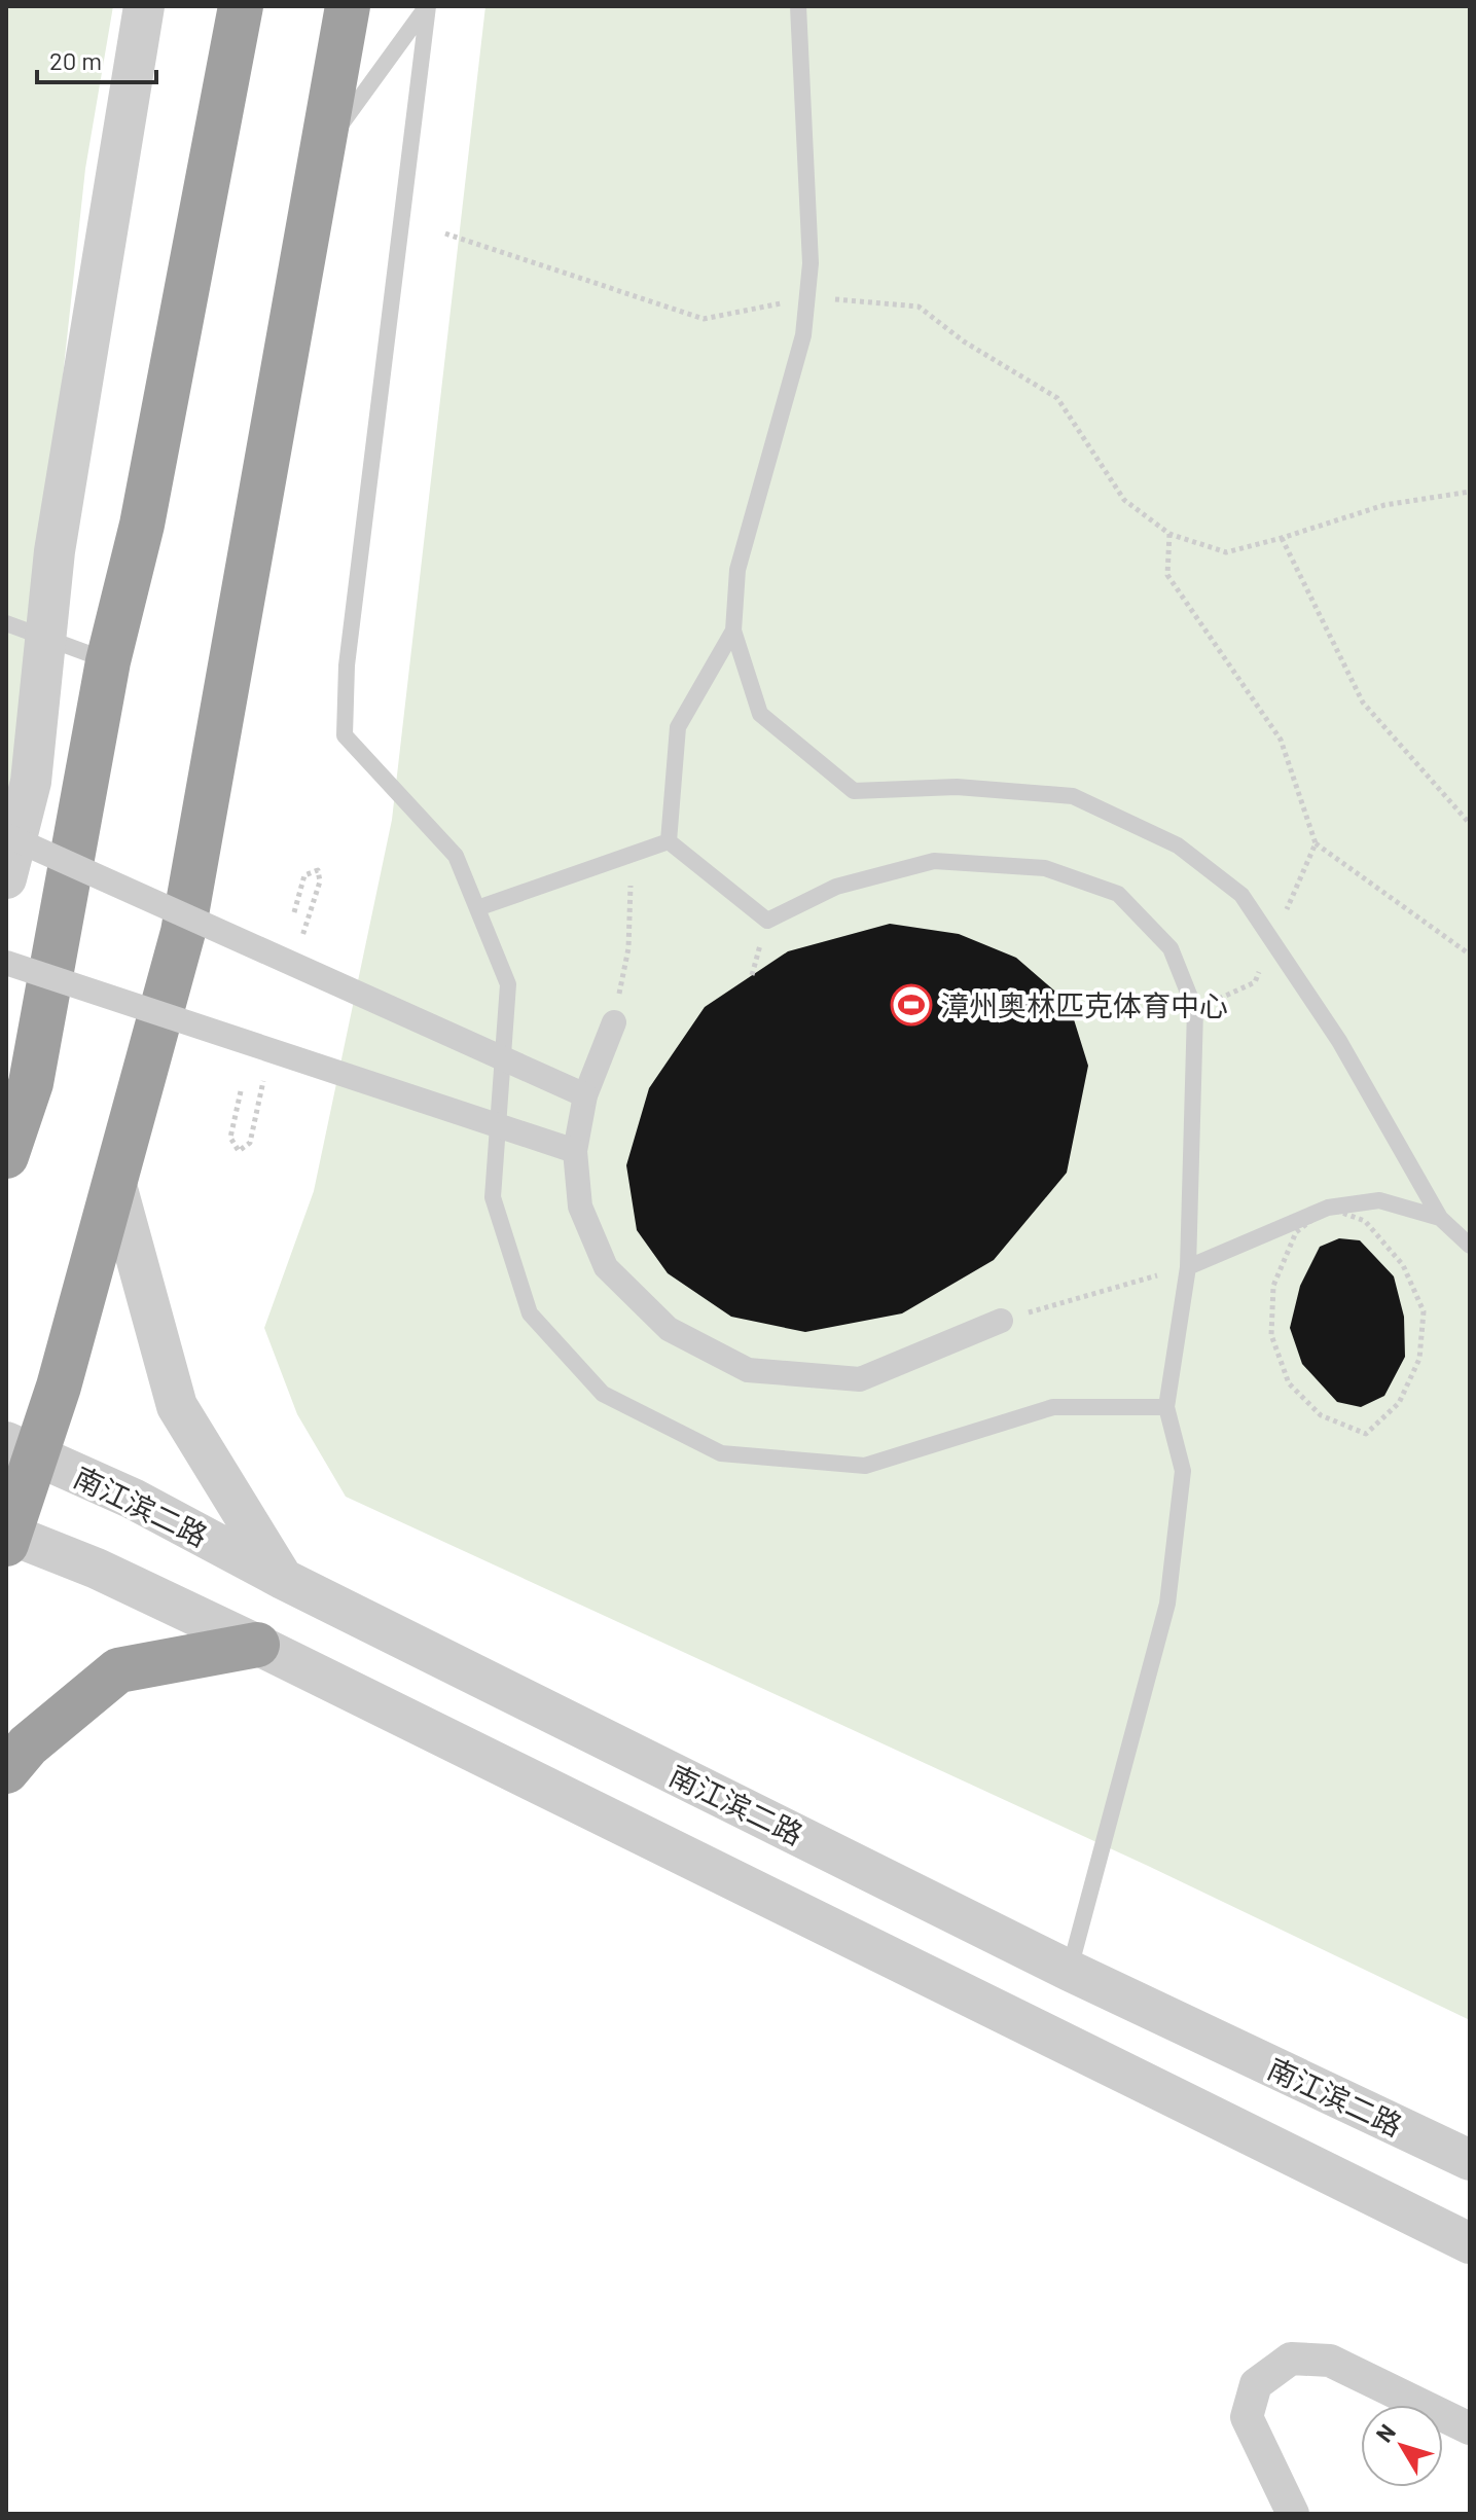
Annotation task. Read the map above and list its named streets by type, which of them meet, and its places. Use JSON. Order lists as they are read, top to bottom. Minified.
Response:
{"streets":{"street":["南江滨二路"]},"places":{"sports":["漳州奥林匹克体育中心"]},"scale_bar":"20 m","north":"top left"}
